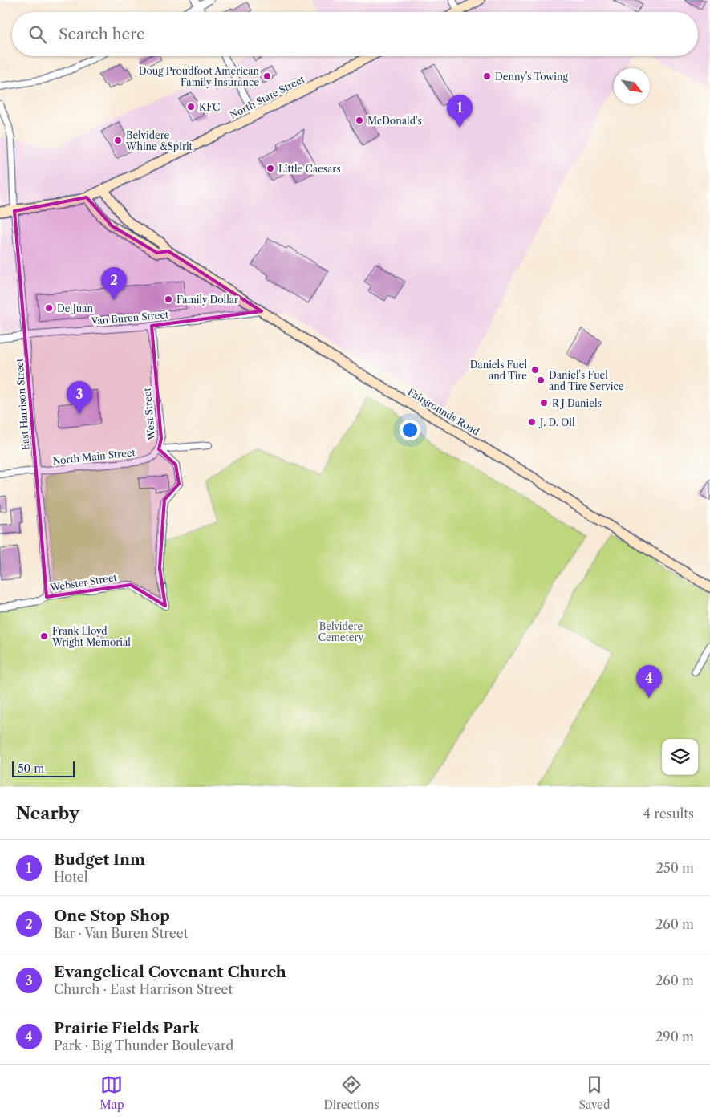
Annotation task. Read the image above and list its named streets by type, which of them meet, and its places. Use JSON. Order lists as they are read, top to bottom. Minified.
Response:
{"streets":{"main road":["North State Street","Fairgrounds Road"],"street":["Van Buren Street","East Harrison Street","West Street","North Main Street","Webster Street"]},"crossings":[["North State Street","East Harrison Street"],["North State Street","Fairgrounds Road"],["Van Buren Street","East Harrison Street"],["Van Buren Street","Fairgrounds Road"],["Van Buren Street","West Street"],["East Harrison Street","North Main Street"],["East Harrison Street","Webster Street"],["West Street","North Main Street"],["West Street","Webster Street"]],"parks":["Belvidere Cemetery"],"places":["Doug Proudfoot American Family Insurance","Denny's Towing","KFC","McDonald's","Belvidere Whine &Spirit","Little Caesars","Family Dollar","De Juan","Daniels Fuel and Tire","Daniel's Fuel and Tire Service","R J Daniels","J. D. Oil","Frank Lloyd Wright Memorial"],"scale_bar":"50 m","north":"bottom right","page":{"search":"Search here","pins":["1","2","3","4"],"scale":"50 m","heading":["Nearby","4 results"],"list":[{"mark":"1","name":"Budget Inm","note":"Hotel","value":"250 m"},{"mark":"2","name":"One Stop Shop","note":"Bar · Van Buren Street","value":"260 m"},{"mark":"3","name":"Evangelical Covenant Church","note":"Church · East Harrison Street","value":"260 m"},{"mark":"4","name":"Prairie Fields Park","note":"Park · Big Thunder Boulevard","value":"290 m"}],"nav":["Map","Directions","Saved"]}}
